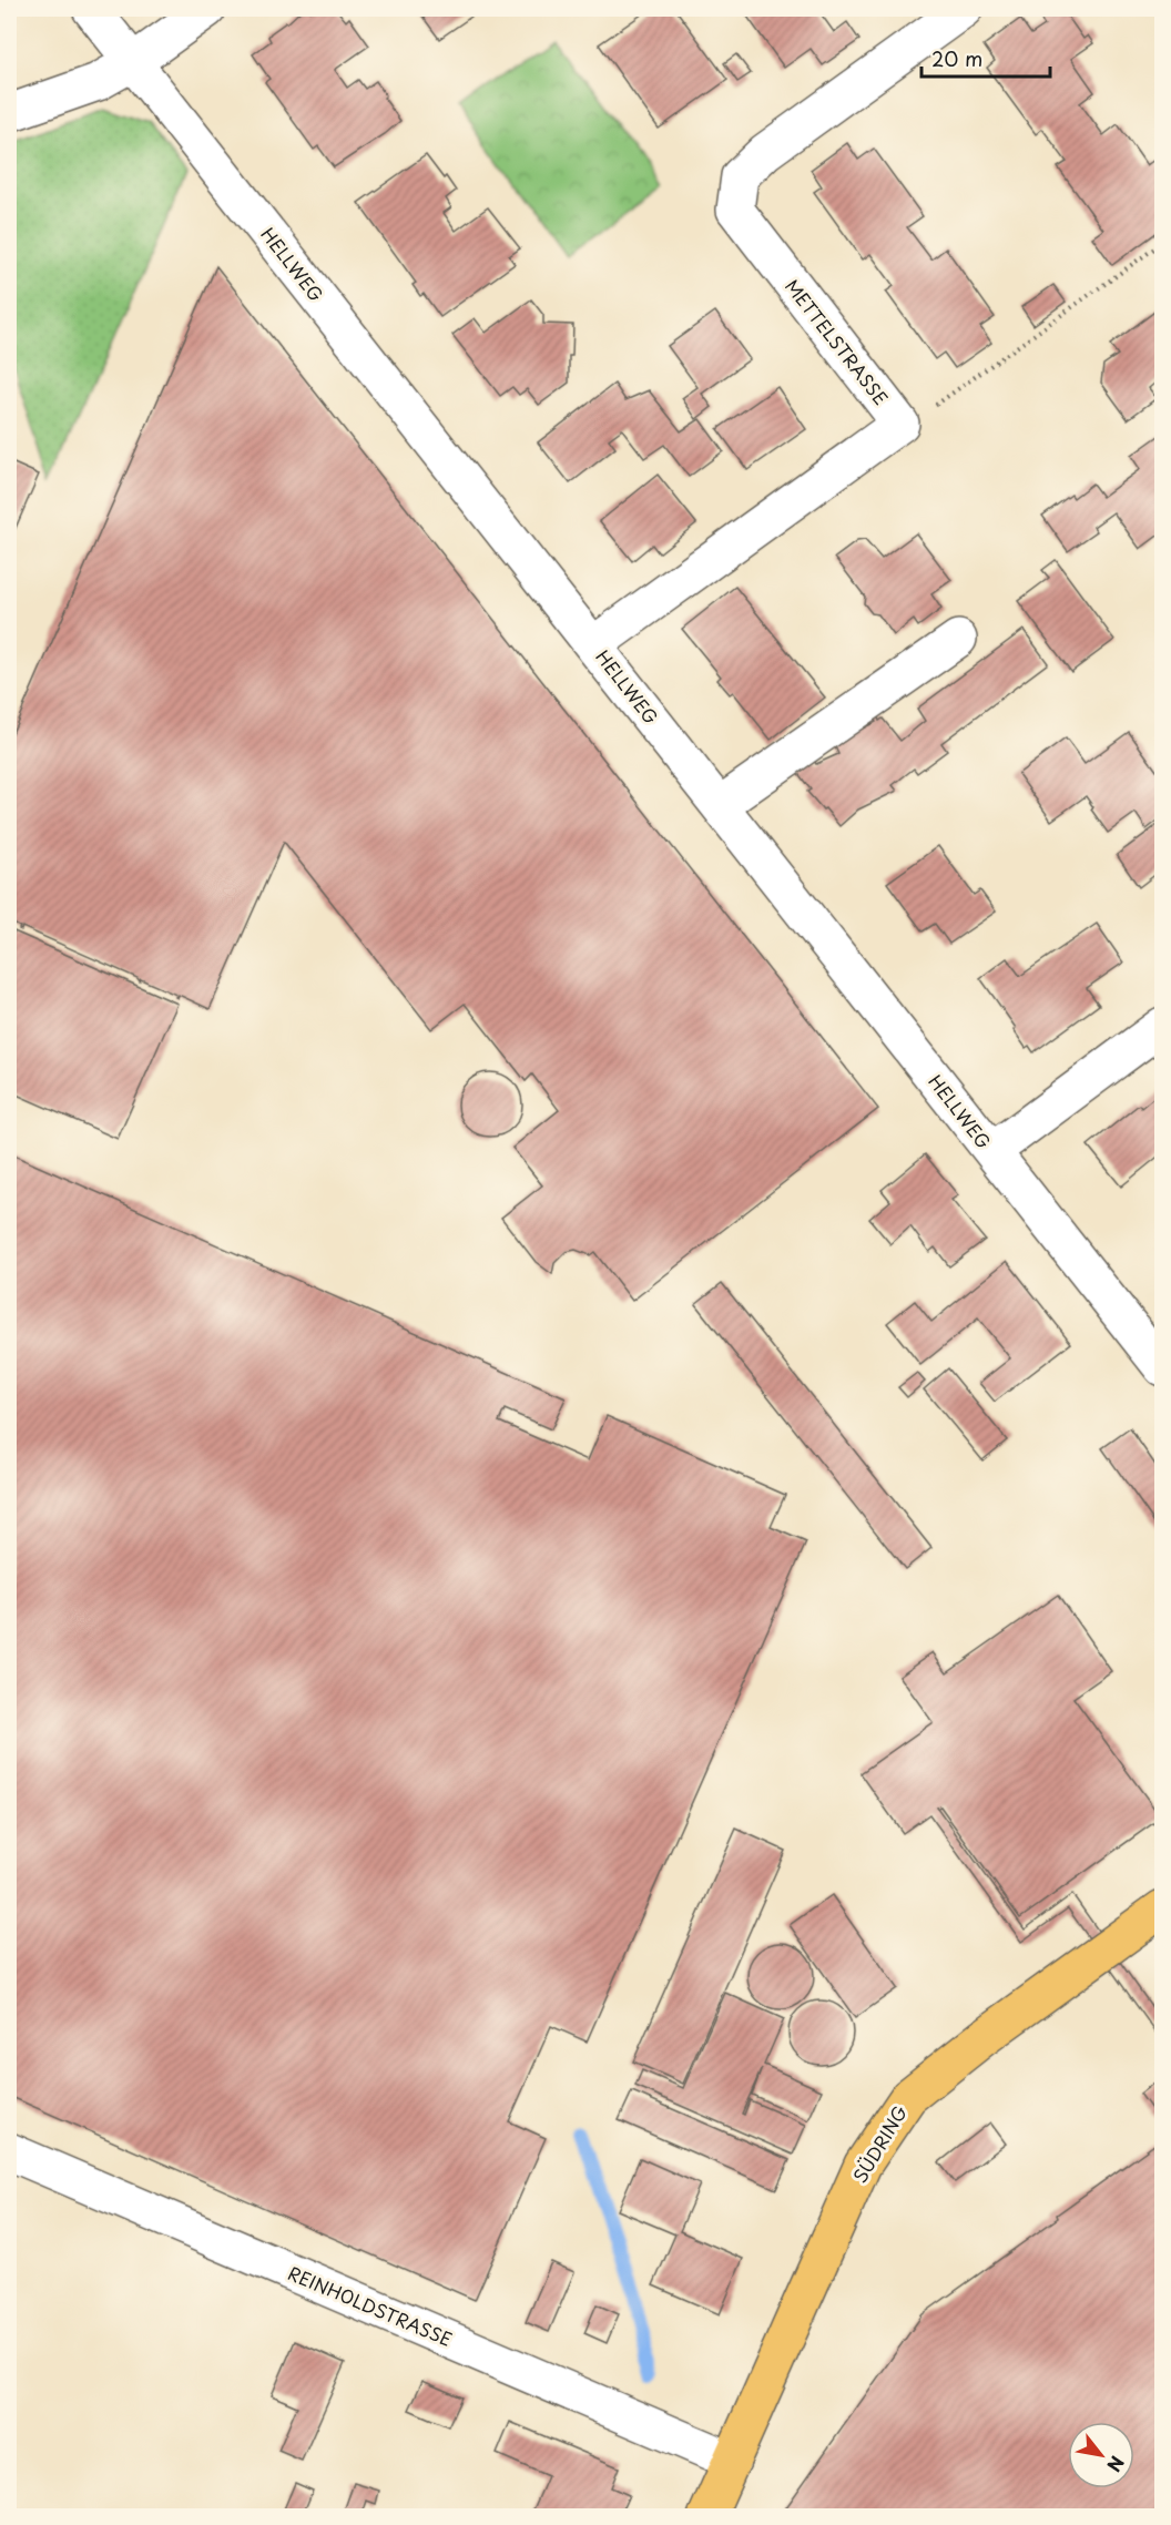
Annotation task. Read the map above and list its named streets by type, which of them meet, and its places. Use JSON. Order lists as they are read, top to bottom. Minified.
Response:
{"streets":{"main road":["SÜDRING"],"street":["HELLWEG","METTELSTRASSE","REINHOLDSTRASSE"]},"crossings":[["HELLWEG","METTELSTRASSE"],["SÜDRING","REINHOLDSTRASSE"]],"scale_bar":"20 m","north":"bottom right"}
